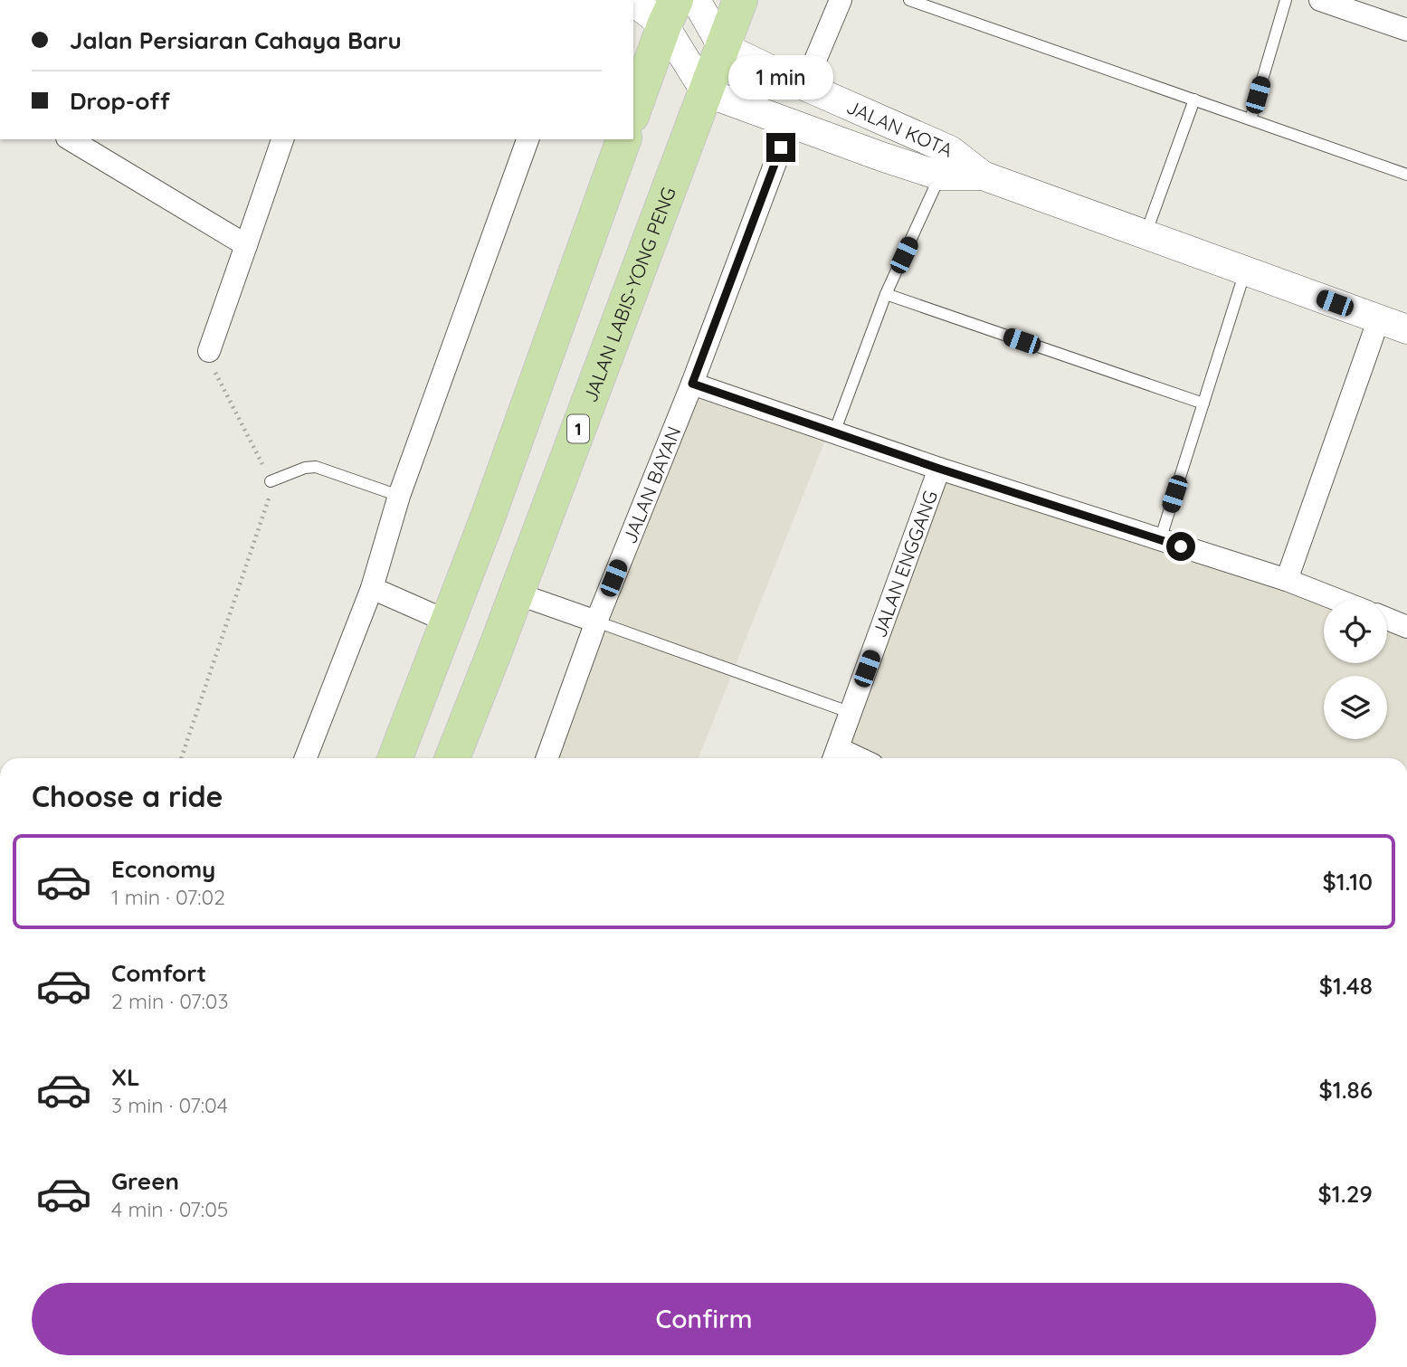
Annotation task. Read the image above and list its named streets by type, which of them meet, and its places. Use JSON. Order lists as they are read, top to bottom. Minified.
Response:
{"streets":{"highway":["JALAN LABIS-YONG PENG","1"],"street":["JALAN KOTA","JALAN BAYAN","JALAN ENGGANG"]},"crossings":[["JALAN KOTA","JALAN LABIS-YONG PENG"]],"page":{"banner":["Jalan Persiaran Cahaya Baru","Drop-off"],"bubble":"1 min","heading":"Choose a ride","list":[{"name":"Economy","note":"1 min · 07:02","value":"$1.10"},{"name":"Comfort","note":"2 min · 07:03","value":"$1.48"},{"name":"XL","note":"3 min · 07:04","value":"$1.86"},{"name":"Green","note":"4 min · 07:05","value":"$1.29"}],"buttons":"Confirm"}}
